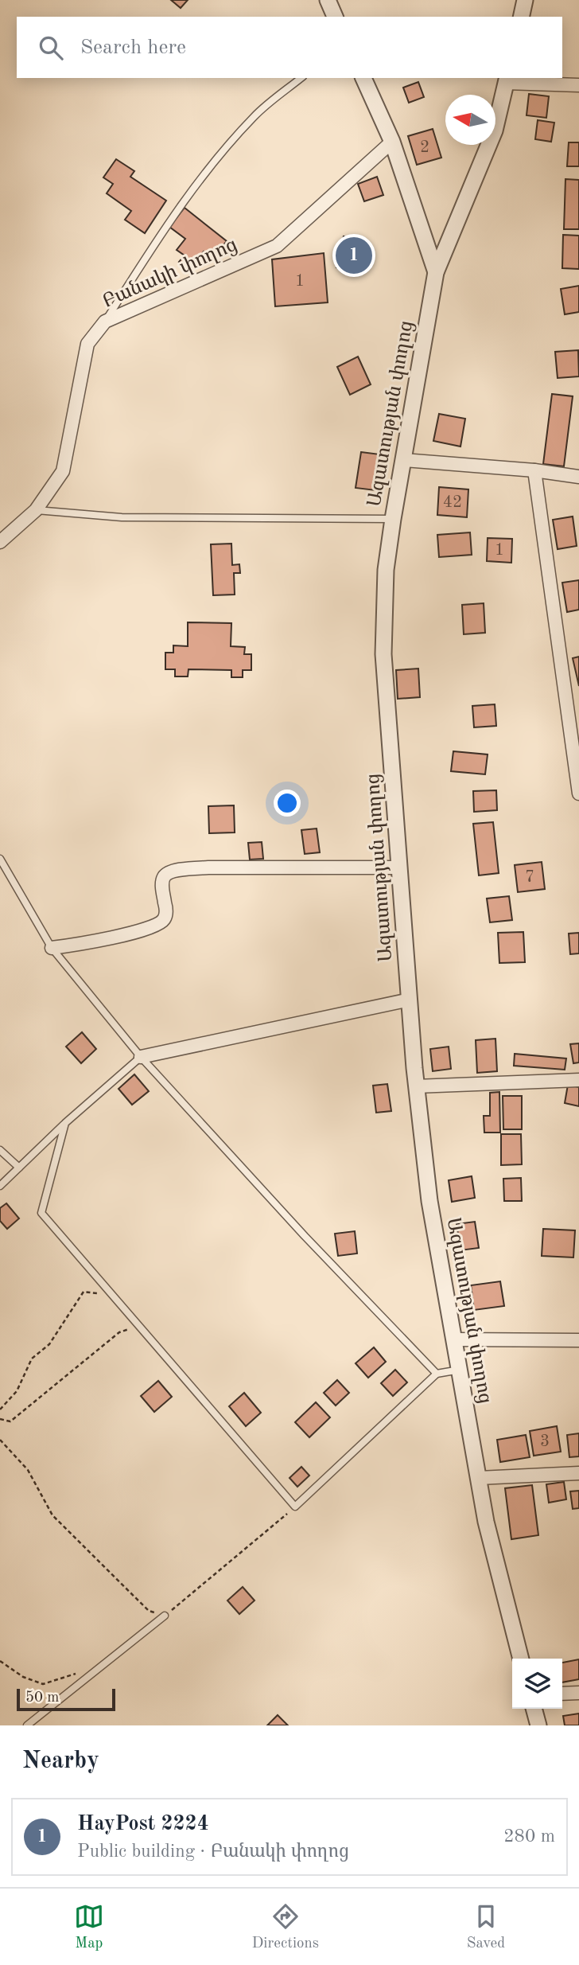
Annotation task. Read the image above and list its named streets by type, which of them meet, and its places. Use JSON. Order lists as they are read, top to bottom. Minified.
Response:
{"streets":{"street":["Բանակի փողոց","Ազատության փողոց"]},"house_numbers":["2","1","42","1","7","3"],"scale_bar":"50 m","north":"left","page":{"search":"Search here","pins":"1","scale":"50 m","heading":"Nearby","list":[{"mark":"1","name":"HayPost 2224","note":"Public building · Բանակի փողոց","value":"280 m"}],"nav":["Map","Directions","Saved"]}}
